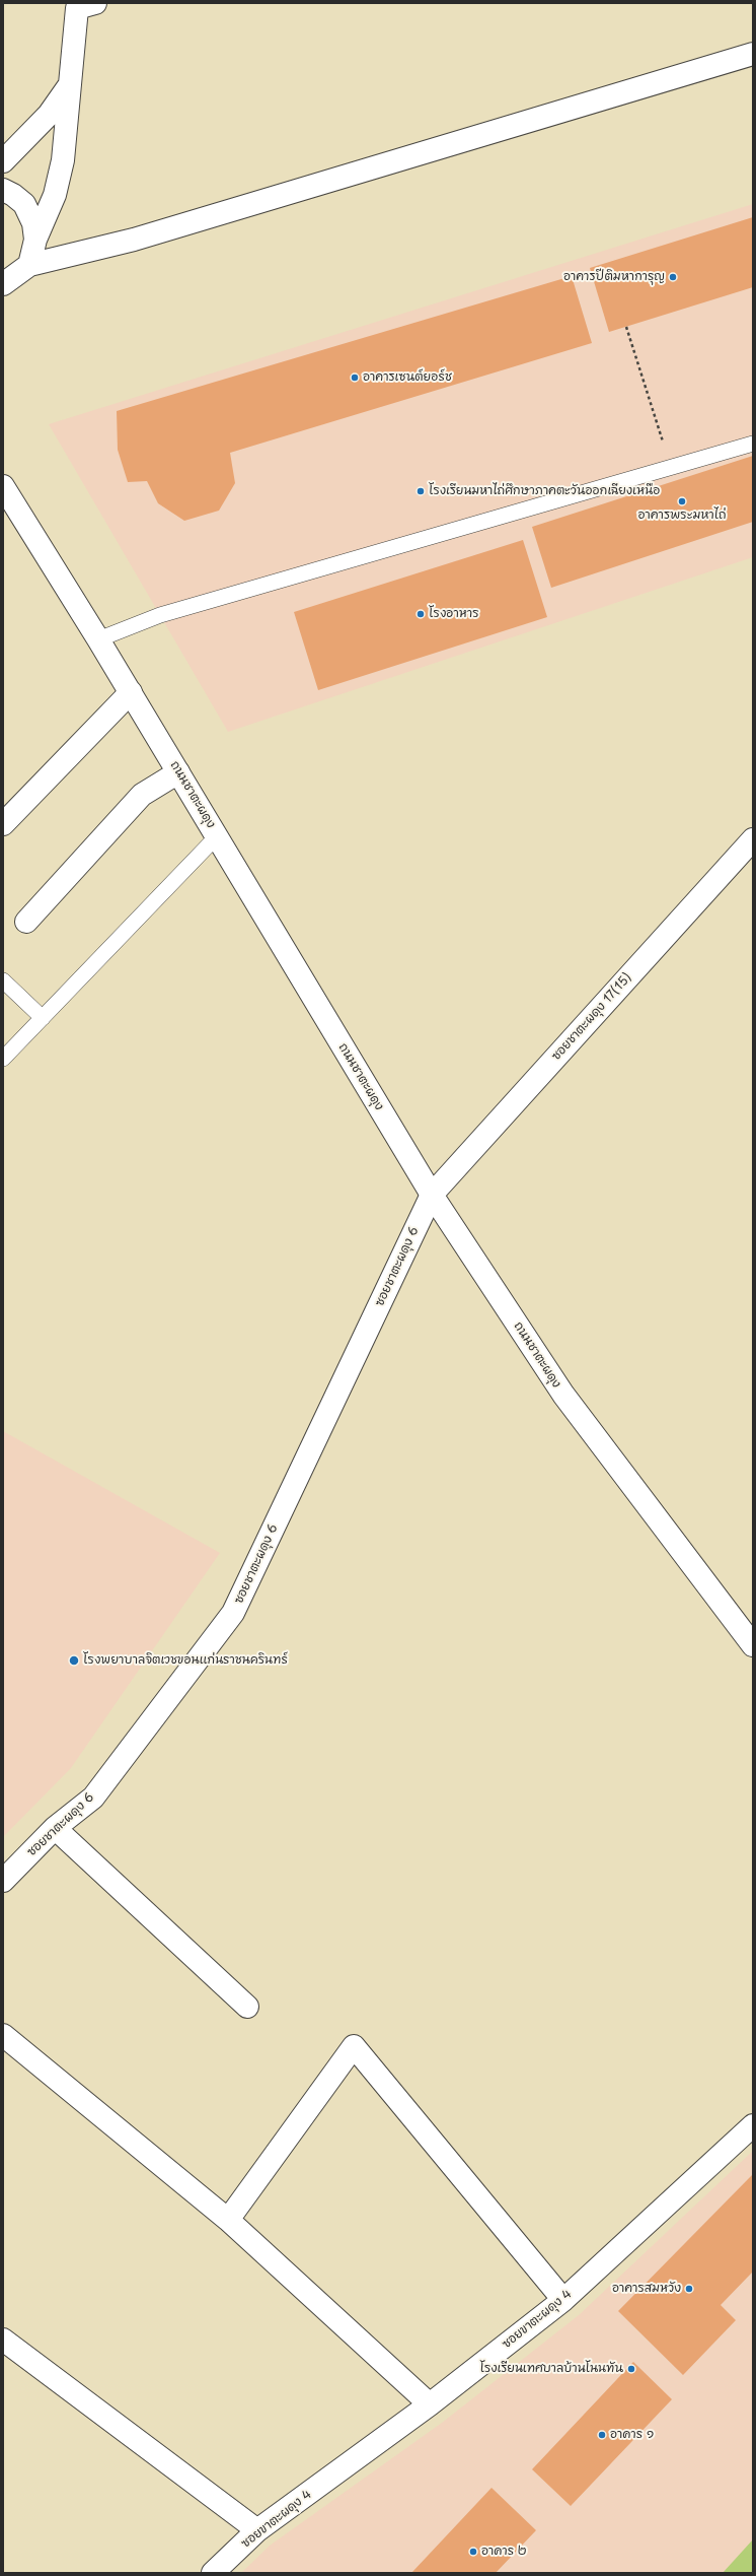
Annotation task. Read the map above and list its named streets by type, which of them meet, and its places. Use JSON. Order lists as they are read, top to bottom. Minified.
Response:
{"streets":{"street":["ถนนชาตะผดุง","ซอยชาตะผดุง 17(15)","ซอยชาตะผดุง 6","ซอยขาตะผดุง 4"]},"crossings":[["ถนนชาตะผดุง","ซอยชาตะผดุง 17(15)"],["ถนนชาตะผดุง","ซอยชาตะผดุง 6"],["ซอยชาตะผดุง 17(15)","ซอยชาตะผดุง 6"]],"places":["อาคารปีติมหาการุญ","อาคารเซนต์ยอร์ช","โรงเรียนมหาไถ่ศึกษาภาคตะวันออกเฉียงเหนือ","อาคารพระมหาไถ่","โรงอาหาร","โรงพยาบาลจิตเวชขอนแก่นราชนครินทร์","อาคารสมหวัง","โรงเรียนเทศบาลบ้านโนนทัน","อาคาร ๑","อาคาร ๒"]}
